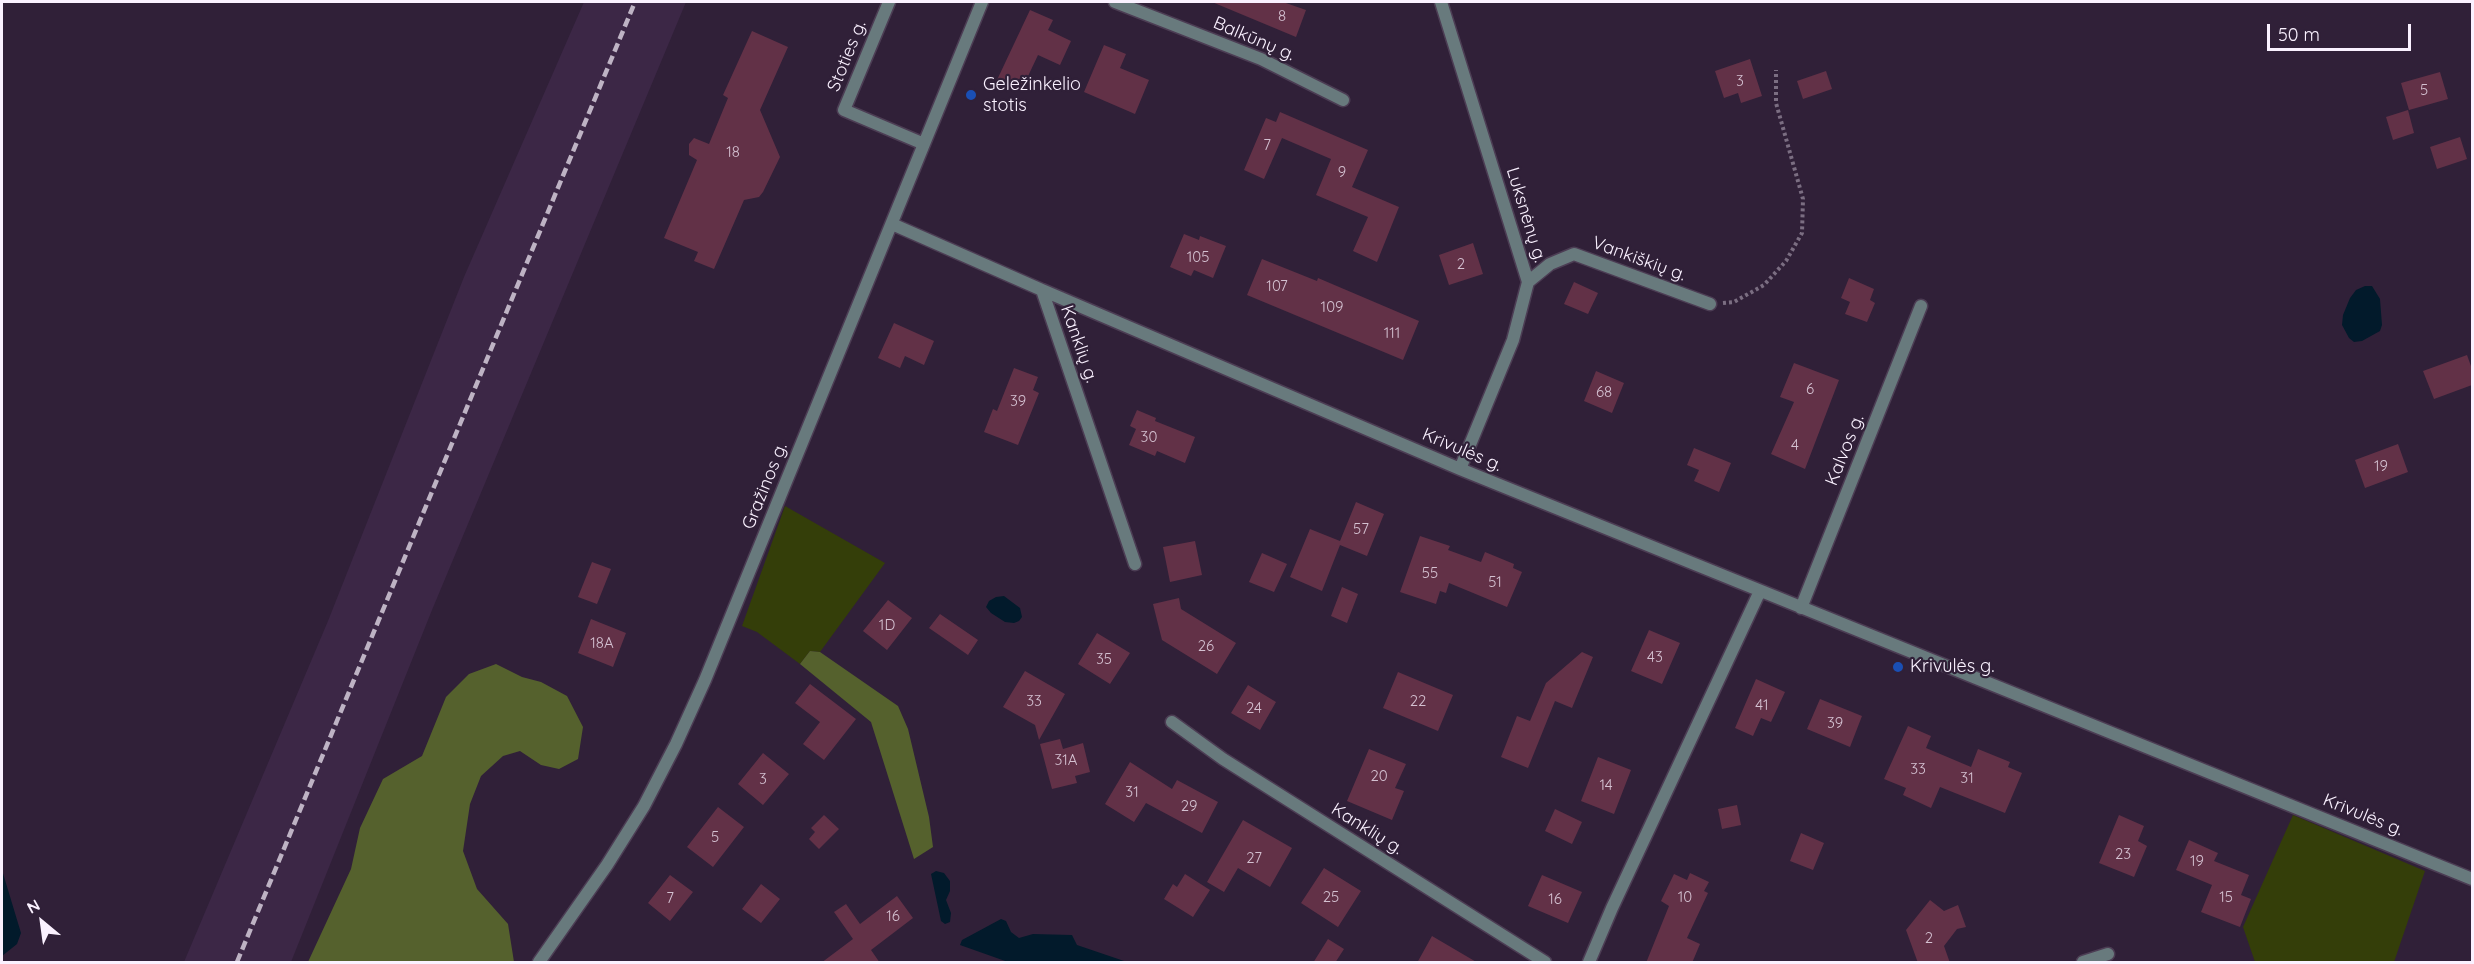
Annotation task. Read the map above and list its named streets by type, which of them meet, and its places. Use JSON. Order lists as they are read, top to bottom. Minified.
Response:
{"streets":{"street":["Balkūnų g.","Stoties g.","Luksnėnų g.","Vankiškių g.","Kanklių g.","Krivulės g.","Kalvos g.","Gražinos g."]},"crossings":[["Stoties g.","Gražinos g."],["Luksnėnų g.","Vankiškių g."],["Luksnėnų g.","Krivulės g."],["Kanklių g.","Krivulės g."],["Kanklių g.","Gražinos g."],["Krivulės g.","Kalvos g."]],"places":["Geležinkelio stotis","Krivulės g."],"house_numbers":["8","3","5","7","18","9","105","2","107","109","111","6","68","39","30","4","19","57","55","51","1D","18A","26","43","35","33","22","41","24","39","31A","33","20","31","3","14","31","29","5","23","27","19","25","10","15","7","16","16","2"],"scale_bar":"50 m","north":"top left"}
